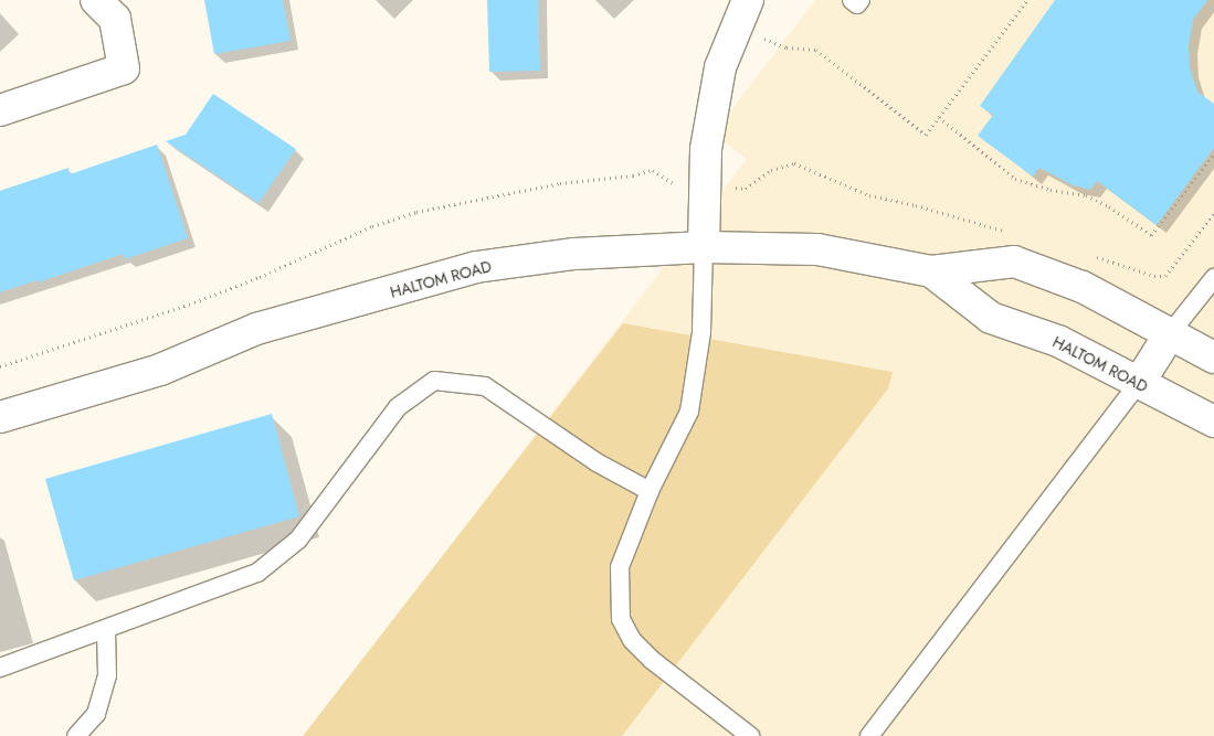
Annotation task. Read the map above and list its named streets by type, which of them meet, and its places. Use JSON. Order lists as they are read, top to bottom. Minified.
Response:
{"streets":{"main road":["HALTOM ROAD"]}}
